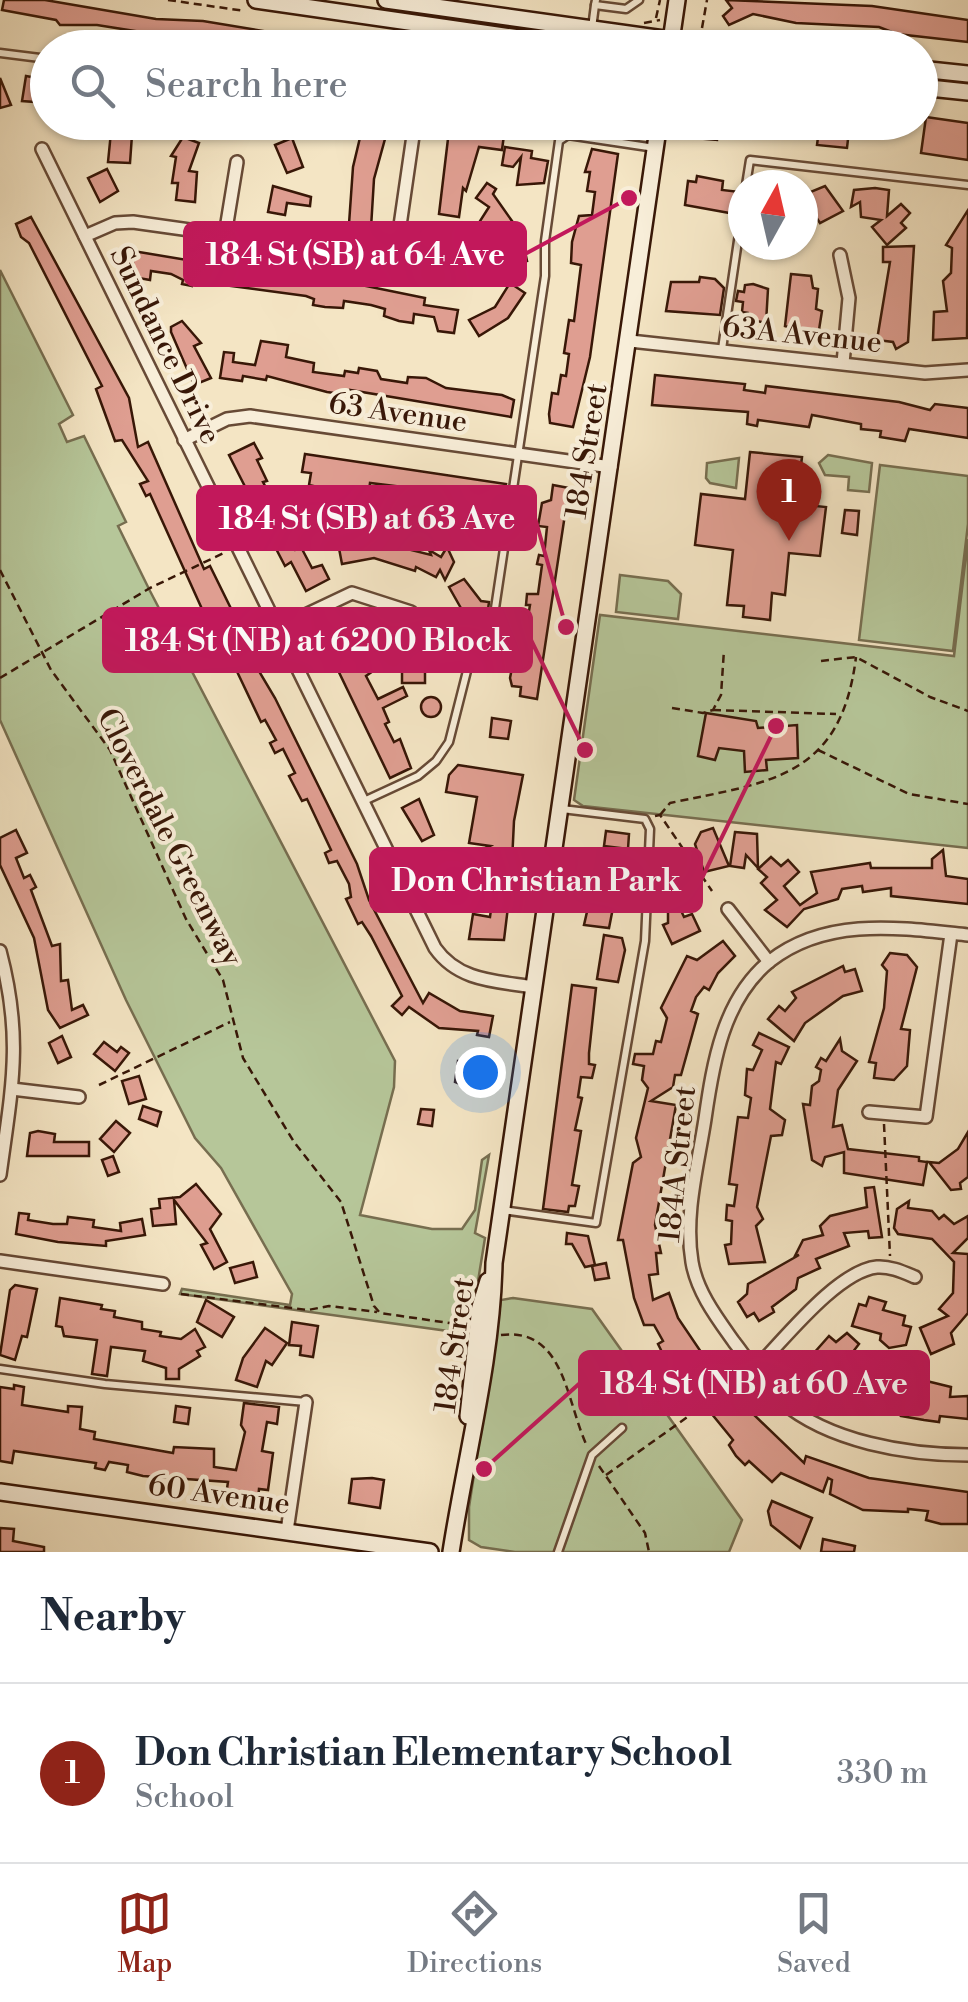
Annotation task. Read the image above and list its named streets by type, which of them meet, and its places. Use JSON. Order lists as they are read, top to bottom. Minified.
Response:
{"streets":{"main road":["184 Street","60 Avenue"],"street":["63A Avenue","Sundance Drive","63 Avenue","184A Street"],"path":["Cloverdale Greenway"]},"crossings":[["63A Avenue","184 Street"],["Sundance Drive","63 Avenue"],["Sundance Drive","184 Street"],["63 Avenue","184 Street"]],"places":["184 St (SB) at 64 Ave","184 St (SB) at 63 Ave","Don Christian Park","184 St (NB) at 6200 Block","184 St (NB) at 60 Ave"],"north":"top","page":{"search":"Search here","pins":"1","heading":"Nearby","list":[{"mark":"1","name":"Don Christian Elementary School","note":"School","value":"330 m"}],"nav":["Map","Directions","Saved"]}}
